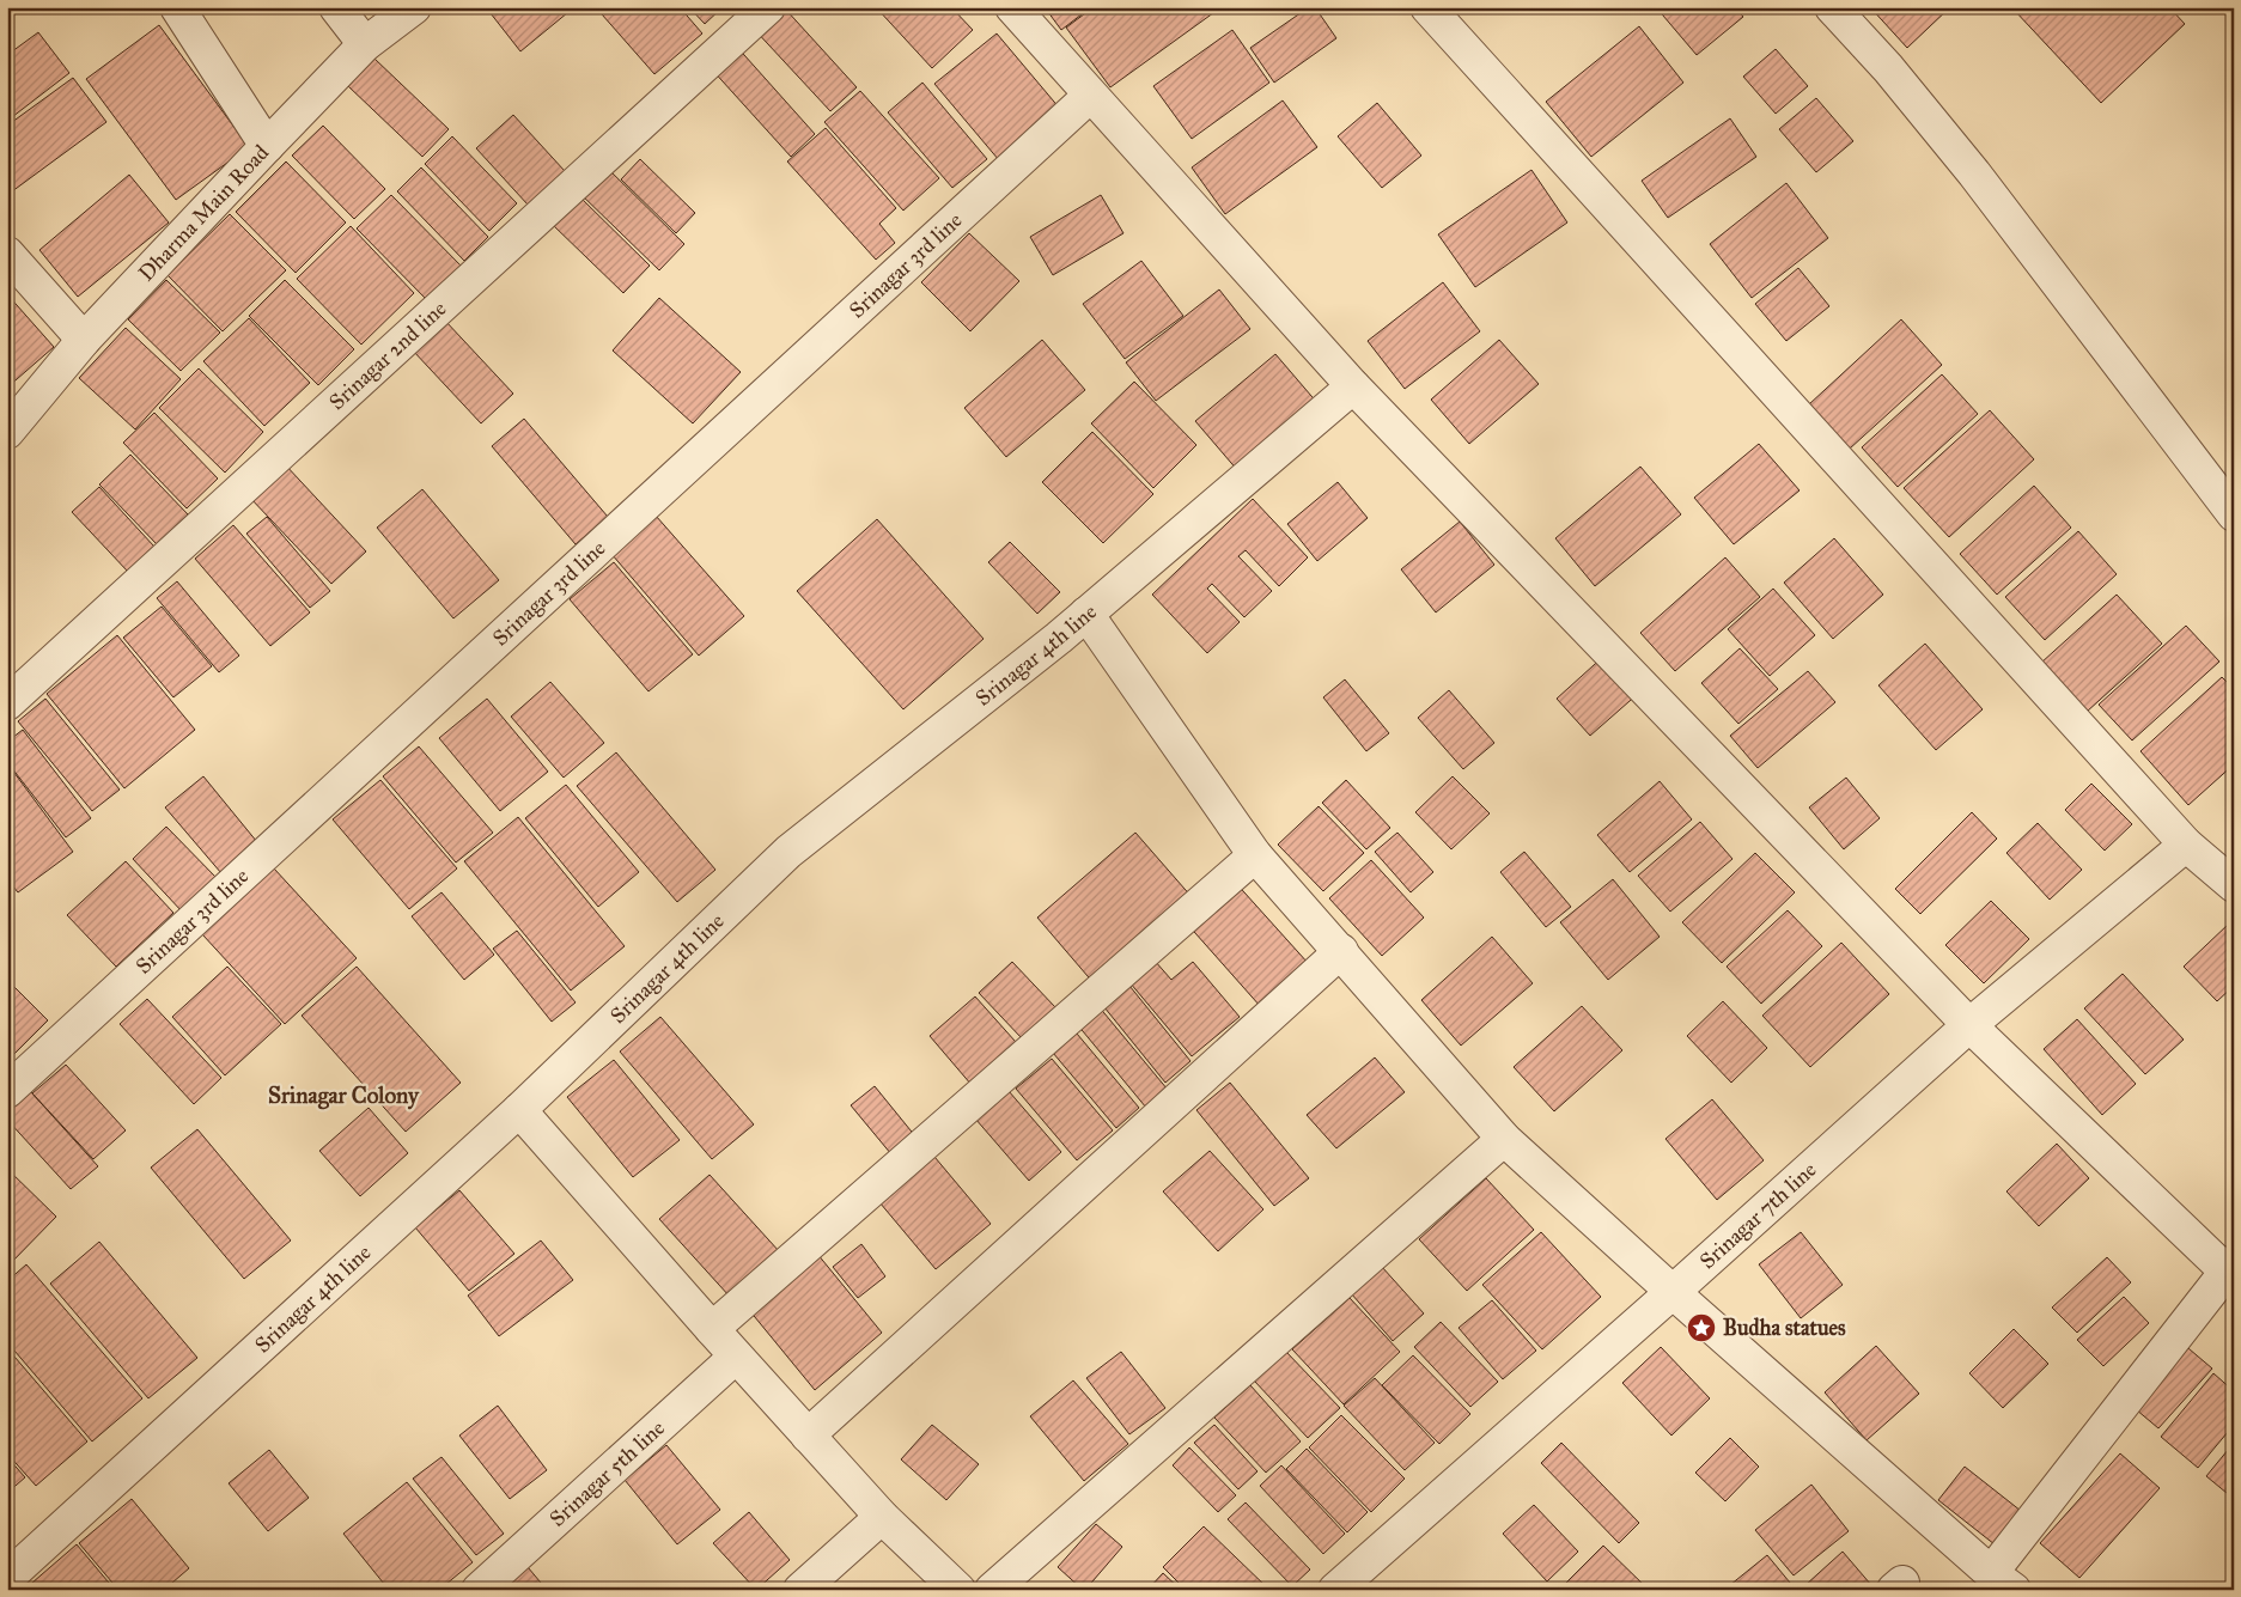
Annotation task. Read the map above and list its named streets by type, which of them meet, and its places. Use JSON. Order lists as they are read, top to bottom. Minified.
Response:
{"streets":{"street":["Dharma Main Road","Srinagar 3rd line","Srinagar 2nd line","Srinagar 4th line","Srinagar 7th line","Srinagar 5th line"]},"districts":["Srinagar Colony"],"places":{"place":["Budha statues"]}}
